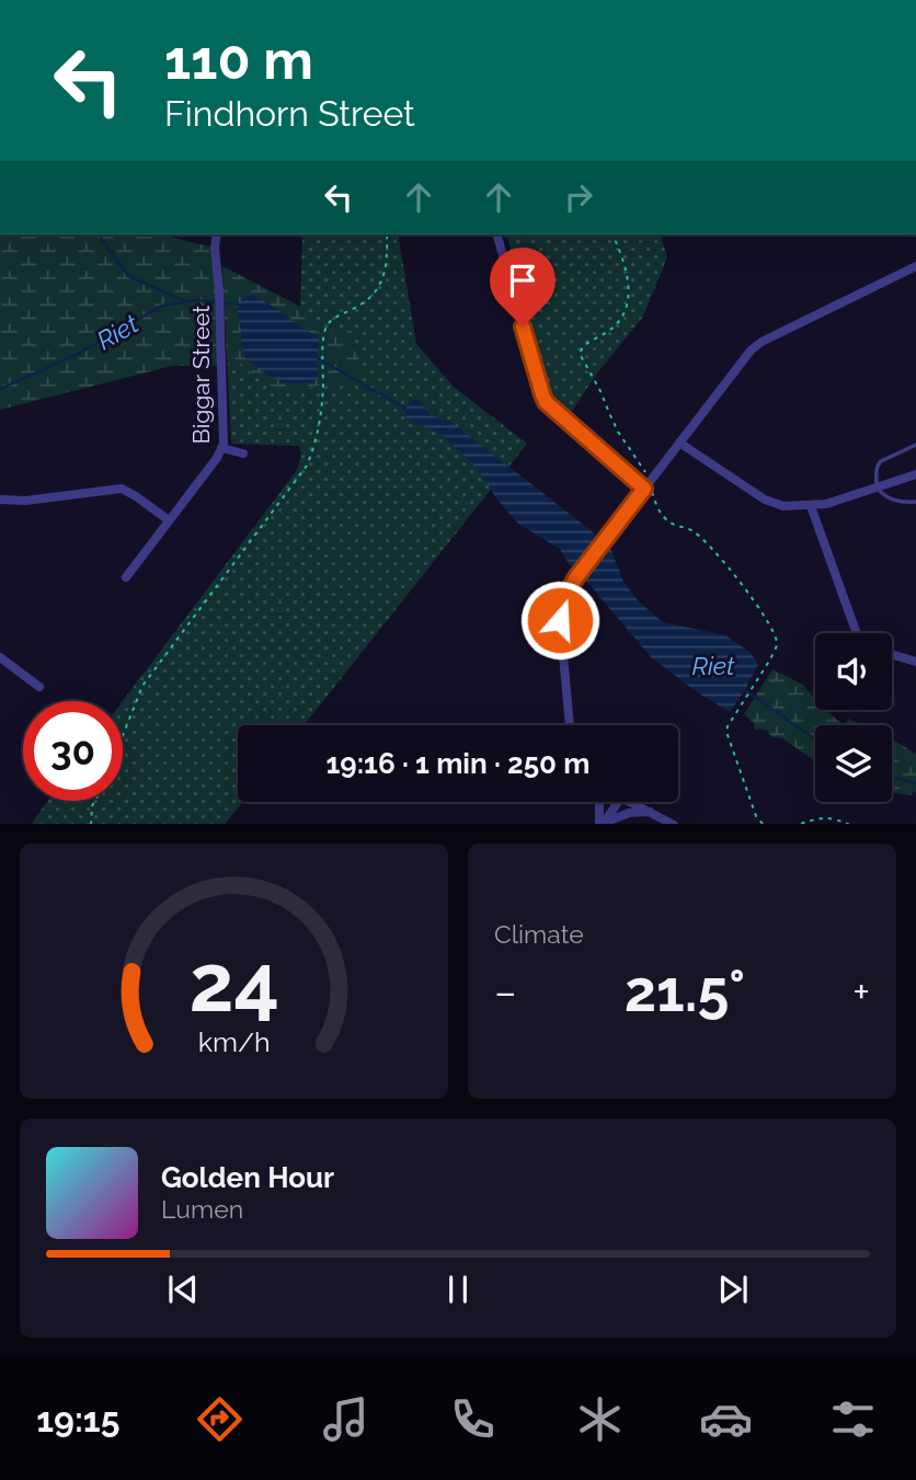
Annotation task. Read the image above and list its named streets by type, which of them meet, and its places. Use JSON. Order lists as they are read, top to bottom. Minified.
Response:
{"streets":{"street":["Biggar Street"]},"water":["Riet"],"page":{"turn":["110 m","Findhorn Street"],"limit":"30","trip":"19:16 · 1 min · 250 m","tile":"Climate","heat":["−","21.5°","+"],"song":["Golden Hour","Lumen"],"tabs":"19:15","gauge":["24","km/h"]}}
